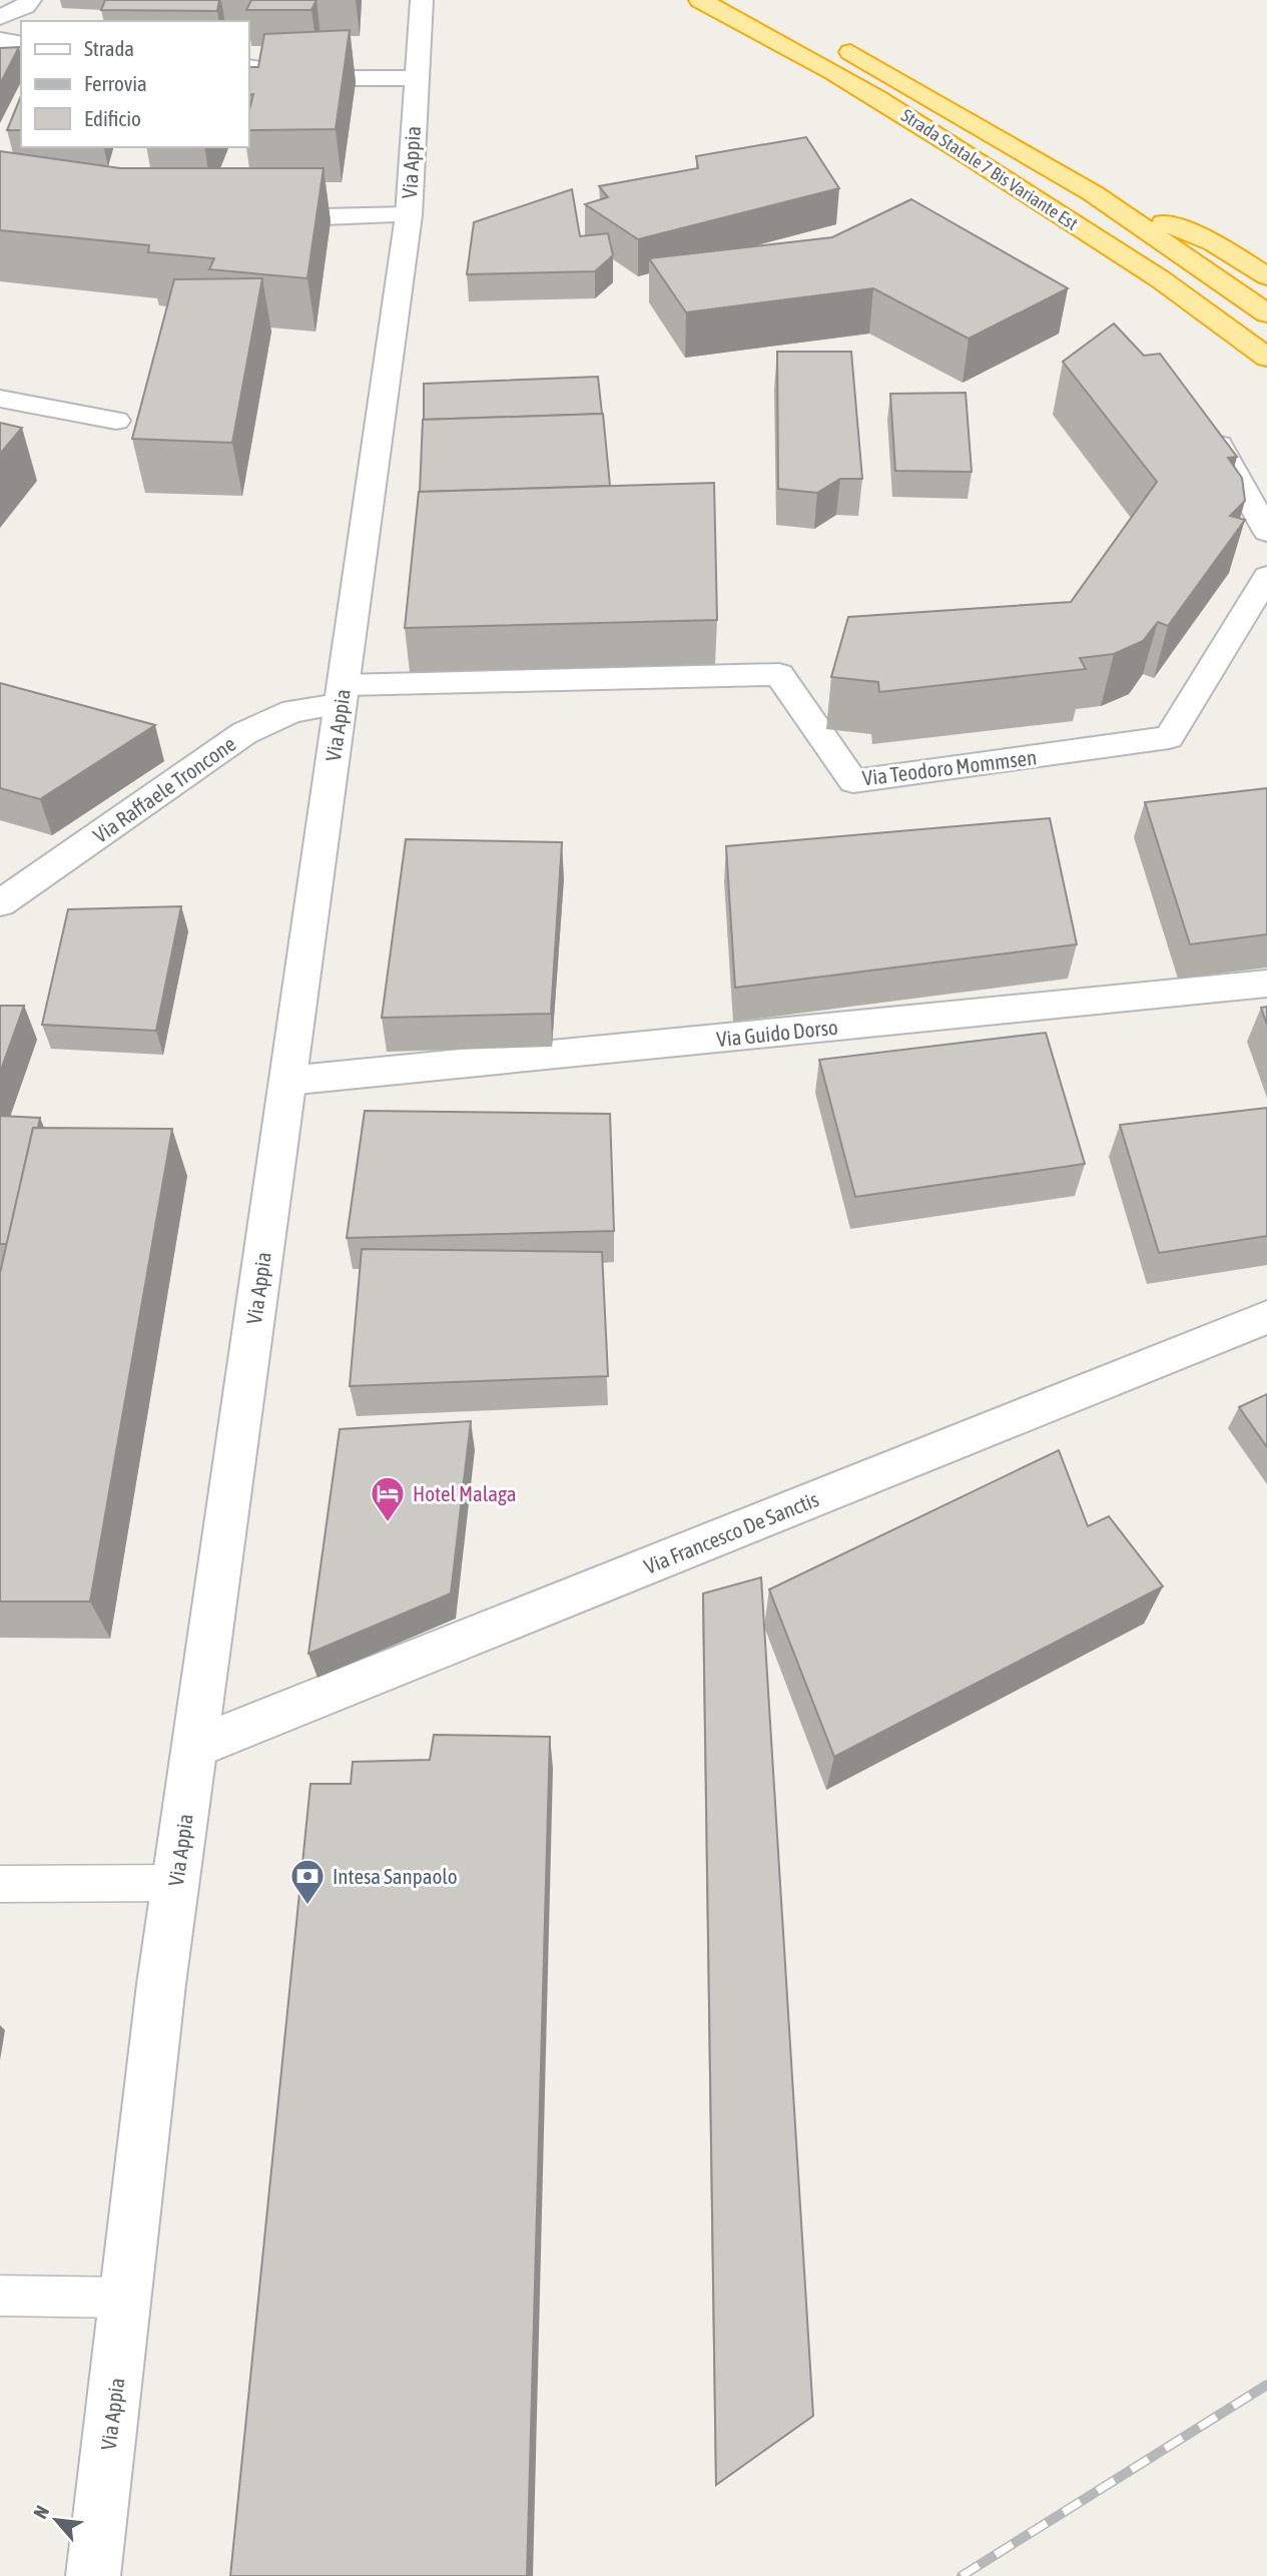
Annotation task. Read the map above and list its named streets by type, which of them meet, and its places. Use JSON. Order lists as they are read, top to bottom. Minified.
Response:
{"streets":{"highway":["Strada Statale 7 Bis Variante Est"],"street":["Via Appia","Via Teodoro Mommsen","Via Raffaele Troncone","Via Guido Dorso","Via Francesco De Sanctis"]},"crossings":[["Via Appia","Via Teodoro Mommsen"],["Via Appia","Via Raffaele Troncone"],["Via Appia","Via Guido Dorso"],["Via Appia","Via Francesco De Sanctis"],["Via Teodoro Mommsen","Via Raffaele Troncone"]],"places":{"hotel":["Hotel Malaga"],"bank":["Intesa Sanpaolo"]},"legend":["Strada","Ferrovia","Edificio"],"north":"top left"}
